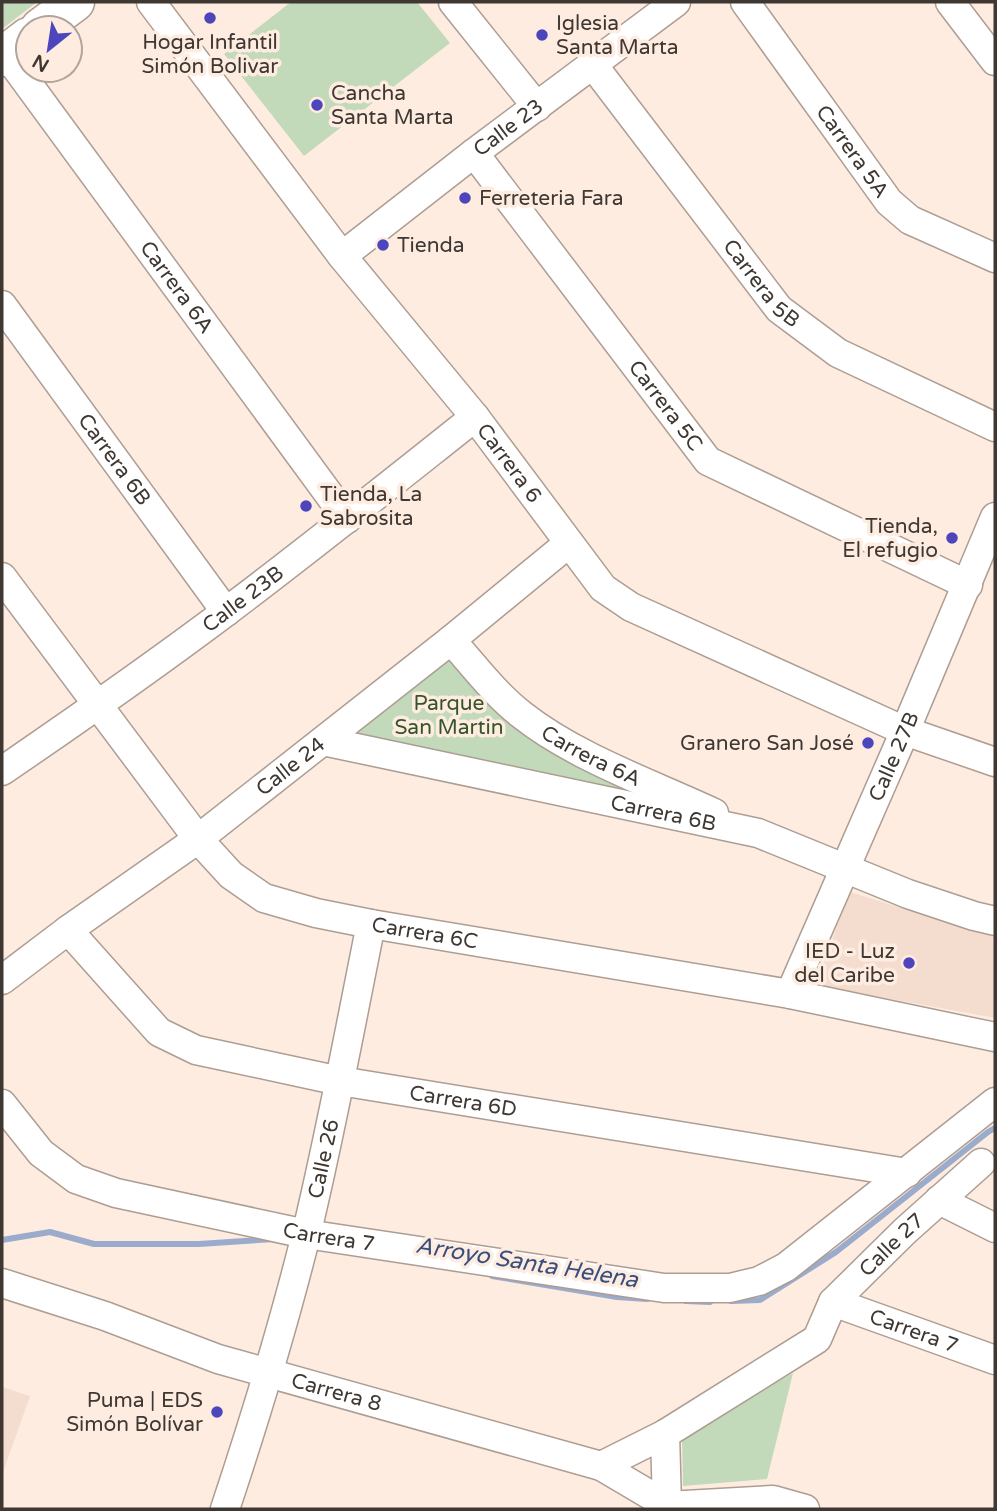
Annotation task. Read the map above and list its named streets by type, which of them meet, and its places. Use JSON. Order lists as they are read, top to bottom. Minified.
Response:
{"streets":{"street":["Calle 23","Carrera 5A","Carrera 5B","Carrera 6A","Carrera 5C","Carrera 6B","Carrera 6","Calle 23B","Calle 27B","Calle 24","Carrera 6C","Carrera 6D","Calle 26","Carrera 7","Calle 27","Carrera 8"]},"crossings":[["Calle 23","Carrera 5B"],["Calle 23","Carrera 5C"],["Calle 23","Carrera 6"],["Carrera 6A","Carrera 6B"],["Carrera 6A","Calle 23B"],["Carrera 6A","Calle 24"],["Carrera 5C","Calle 27B"],["Carrera 6B","Calle 23B"],["Carrera 6B","Calle 27B"],["Carrera 6B","Calle 24"],["Carrera 6","Calle 23B"],["Carrera 6","Calle 27B"],["Carrera 6","Calle 24"],["Calle 23B","Carrera 6C"],["Calle 27B","Carrera 6C"],["Calle 24","Carrera 6C"],["Calle 24","Carrera 6D"],["Carrera 6C","Calle 26"],["Carrera 6D","Calle 26"],["Carrera 6D","Carrera 7"],["Calle 26","Carrera 7"],["Calle 26","Carrera 8"],["Carrera 7","Calle 27"]],"water":["Arroyo Santa Helena"],"parks":["Parque San Martin"],"places":["Hogar Infantil Simón Bolivar","Iglesia Santa Marta","Cancha Santa Marta","Ferreteria Fara","Tienda","Tienda, La Sabrosita","Tienda, El refugio","Granero San José","IED - Luz del Caribe","Puma | EDS Simón Bolívar"],"north":"bottom left"}
